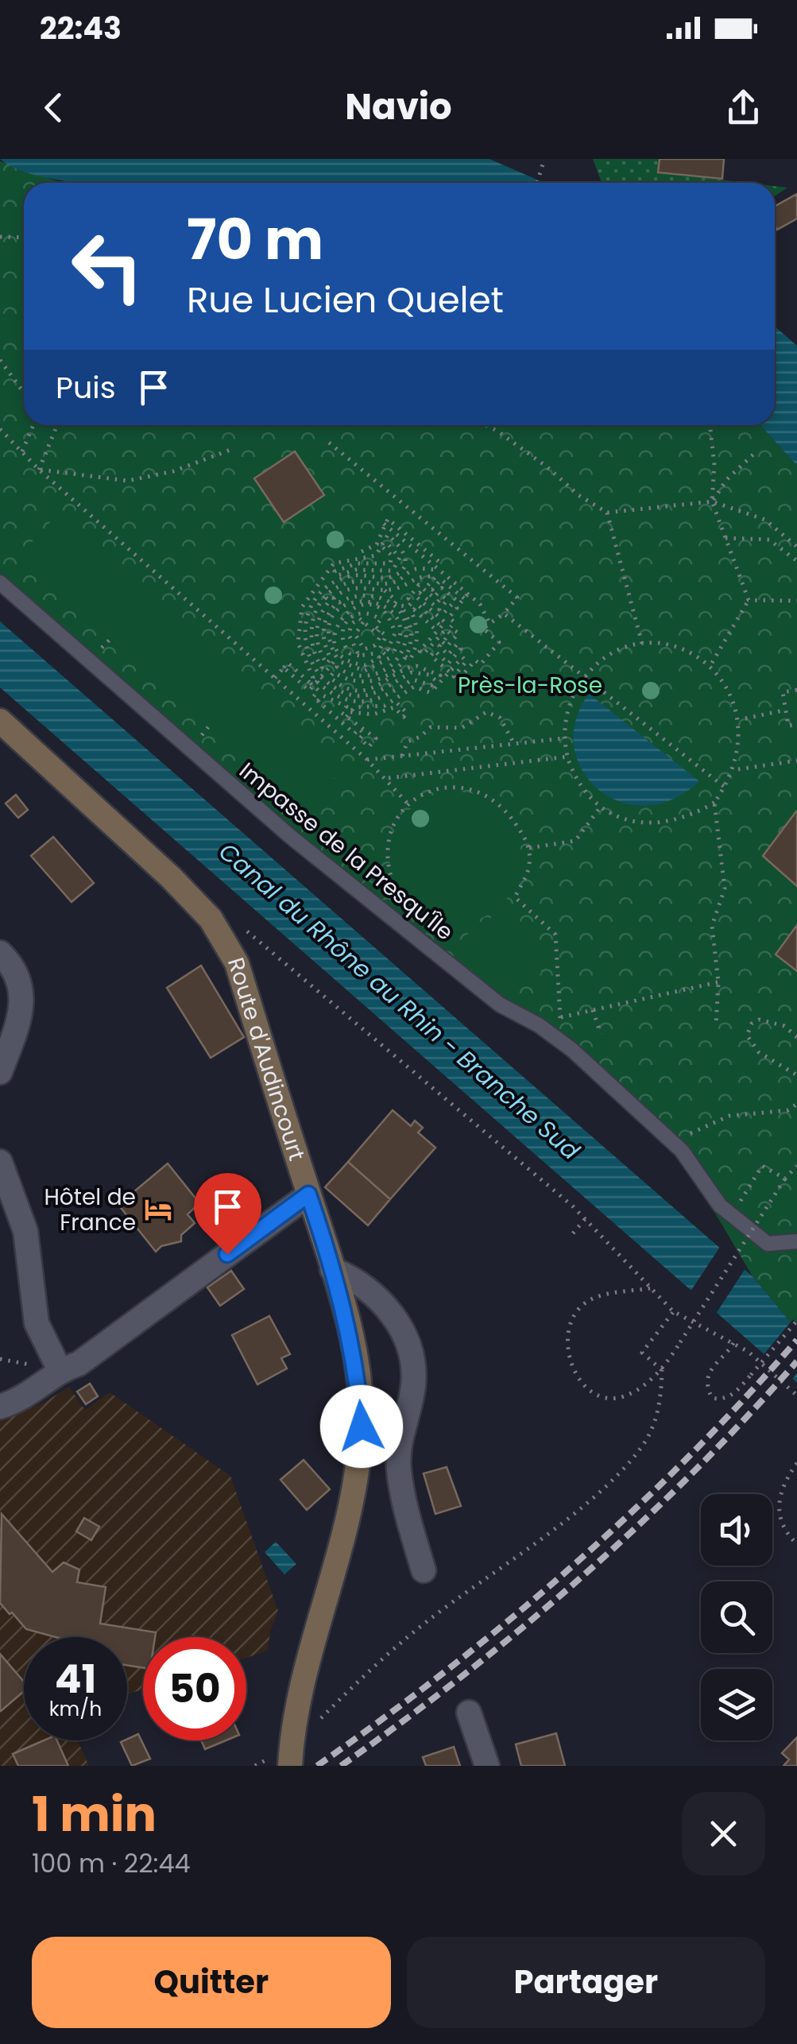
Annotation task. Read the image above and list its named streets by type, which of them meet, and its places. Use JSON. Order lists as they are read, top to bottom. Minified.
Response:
{"streets":{"main road":["Route d'Audincourt"],"lane":["Impasse de la Presqu'Île"]},"water":["Canal du Rhône au Rhin - Branche Sud"],"parks":["Près-la-Rose"],"places":{"hotel":["Hôtel de France"]},"page":{"status":"22:43","header":"Navio","turn":["70 m","Rue Lucien Quelet"],"then":"Puis","speed":"41 km/h","limit":"50","heading":["1 min","100 m · 22:44"],"buttons":["Quitter","Partager"]}}
